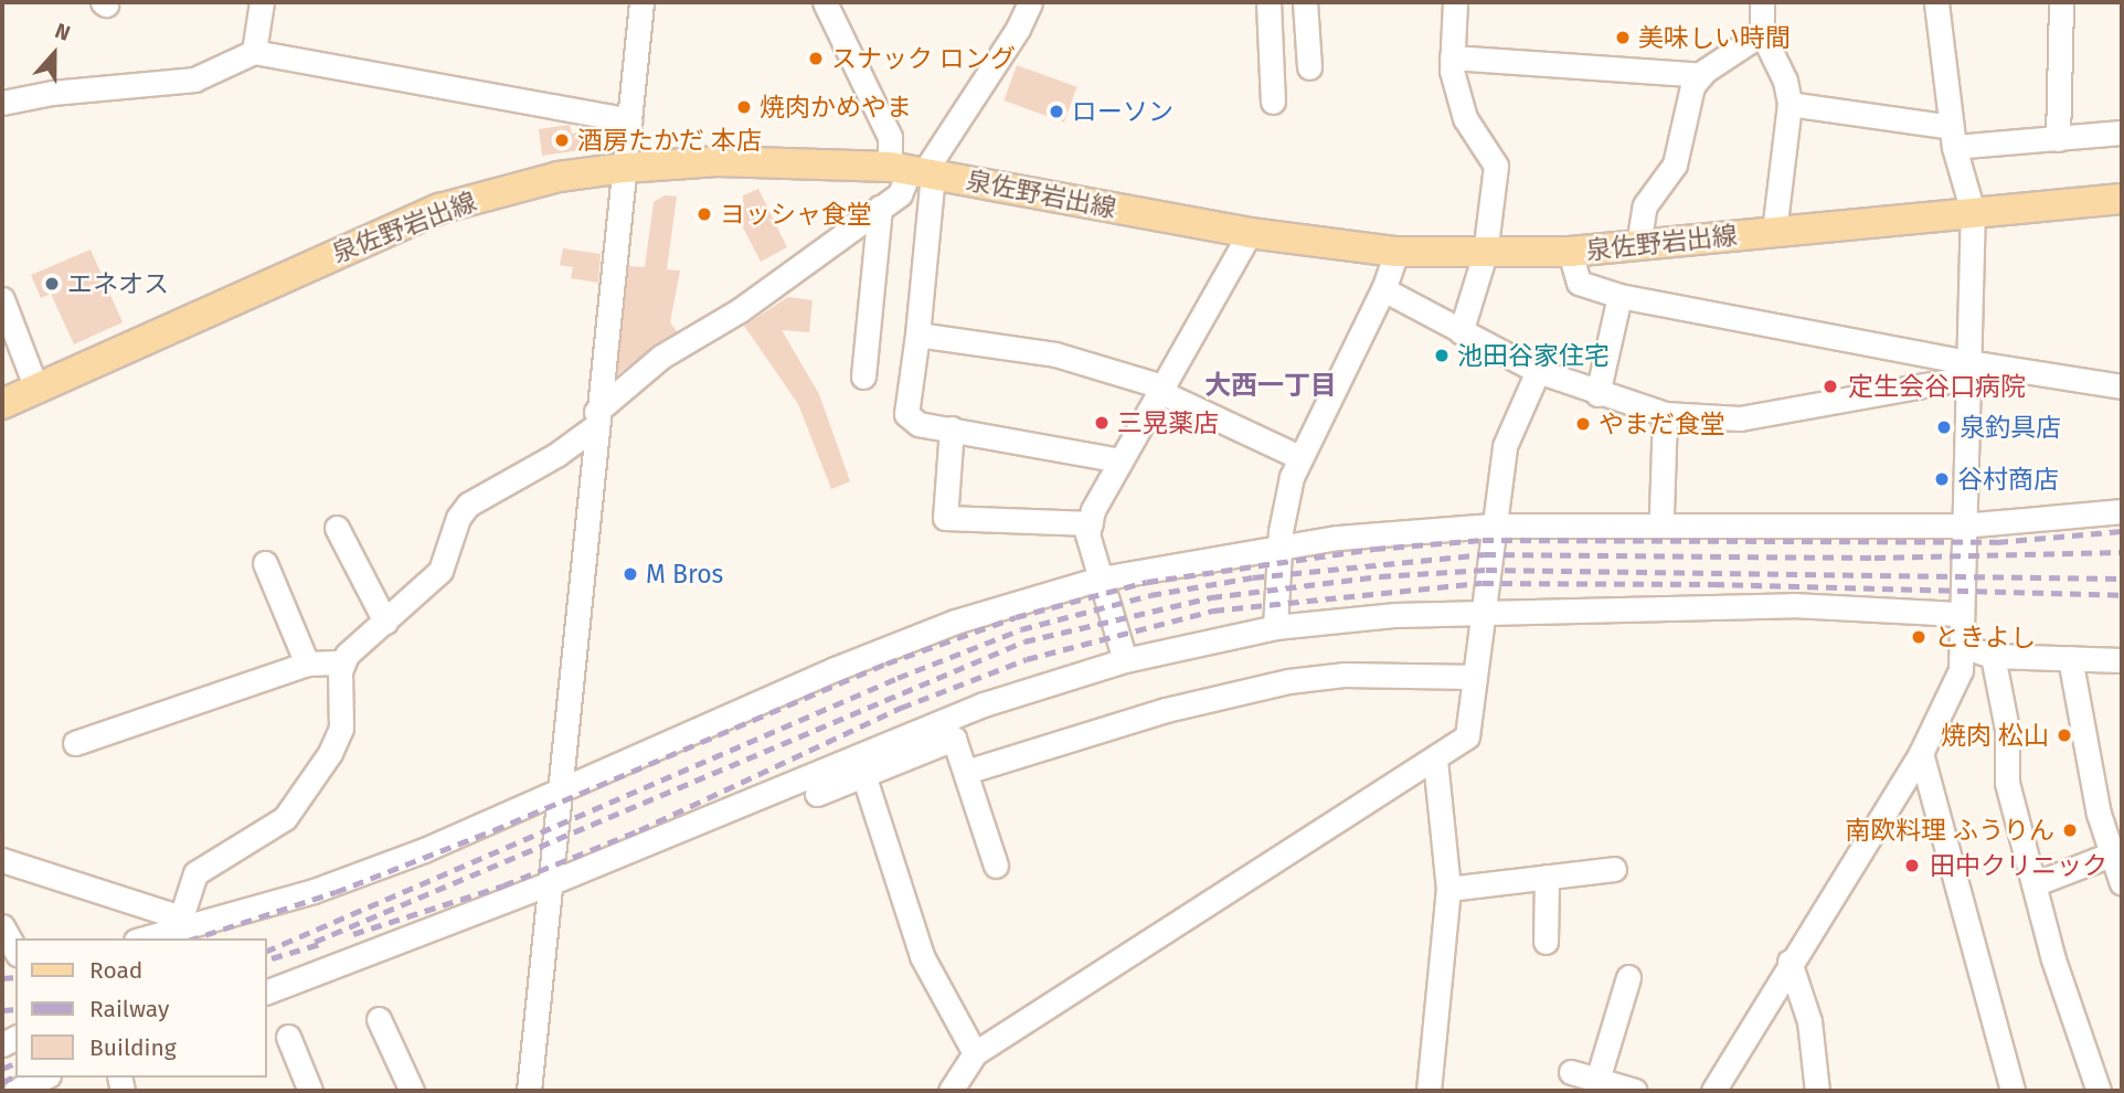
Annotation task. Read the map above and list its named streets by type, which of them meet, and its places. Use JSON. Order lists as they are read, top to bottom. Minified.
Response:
{"streets":{"main road":["泉佐野岩出線"]},"districts":["大西一丁目"],"places":["美味しい時間","スナック ロング","焼肉かめやま","ローソン","酒房たかだ 本店","ヨッシャ食堂","エネオス","池田谷家住宅","定生会谷口病院","三晃薬店","やまだ食堂","泉釣具店","谷村商店","M Bros","ときよし","焼肉 松山","南欧料理 ふうりん","田中クリニック"],"legend":["Road","Railway","Building"],"north":"top"}
